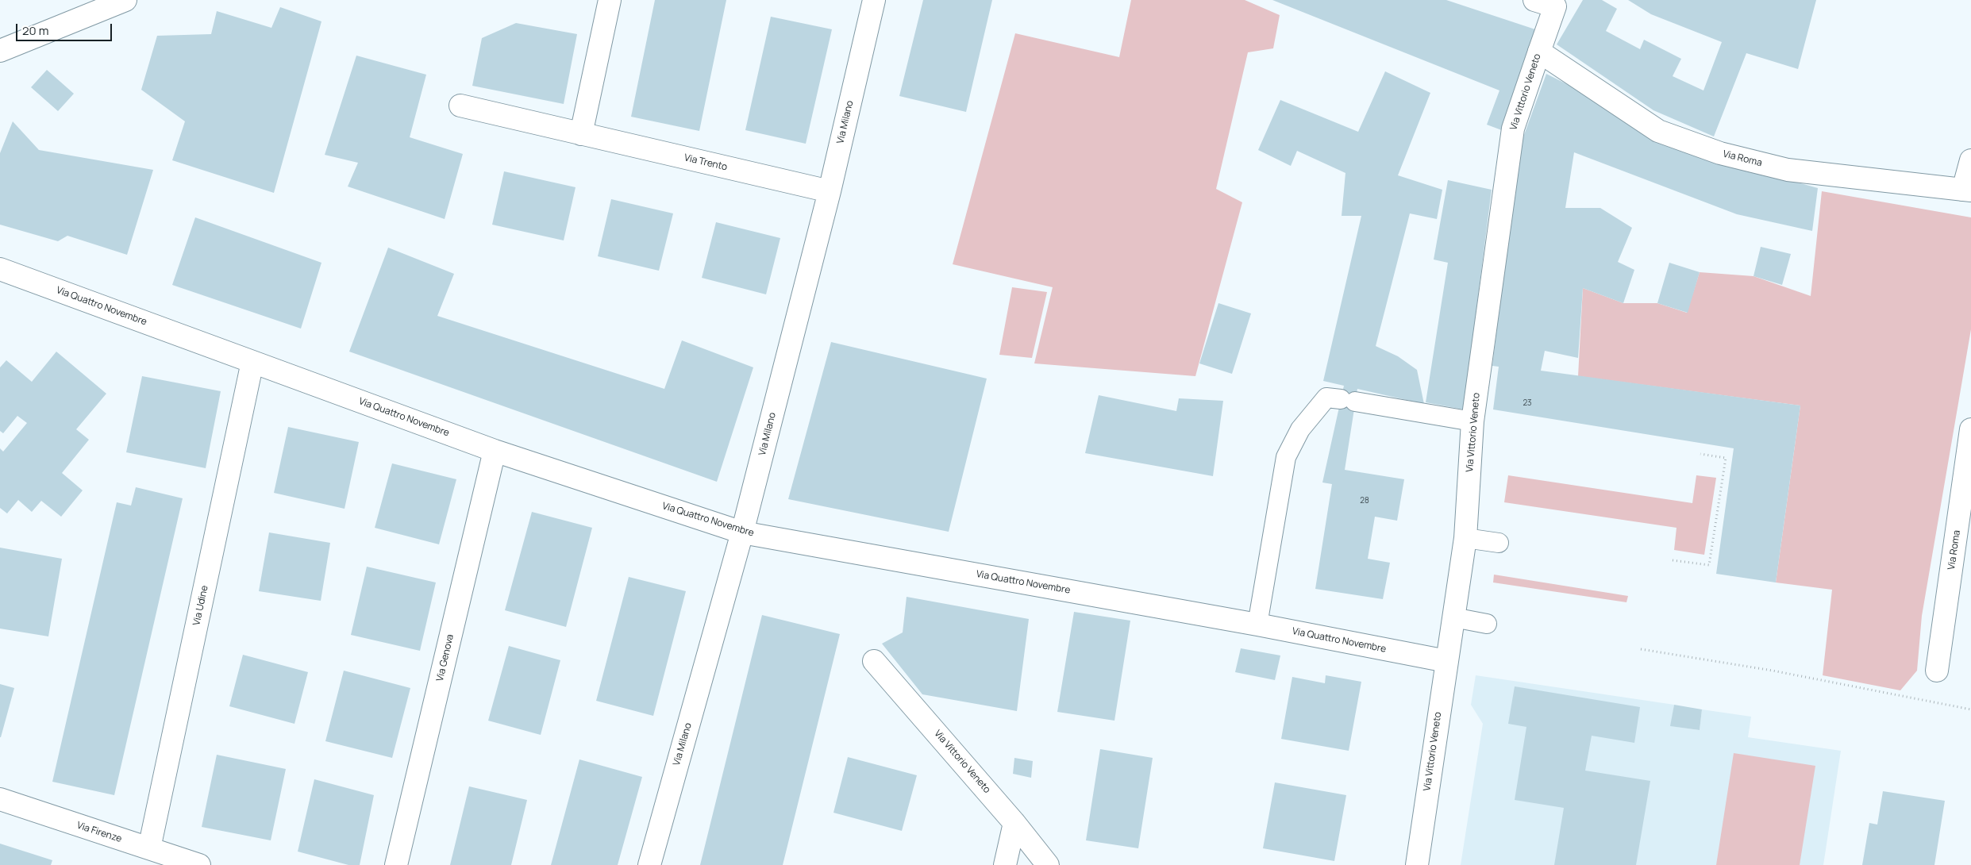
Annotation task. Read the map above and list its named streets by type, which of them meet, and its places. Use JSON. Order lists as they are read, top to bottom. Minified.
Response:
{"streets":{"street":["Via Vittorio Veneto","Via Milano","Via Roma","Via Trento","Via Quattro Novembre","Via Udine","Via Genova","Via Firenze"]},"crossings":[["Via Vittorio Veneto","Via Roma"],["Via Vittorio Veneto","Via Quattro Novembre"],["Via Milano","Via Trento"],["Via Milano","Via Quattro Novembre"],["Via Quattro Novembre","Via Udine"],["Via Quattro Novembre","Via Genova"],["Via Udine","Via Firenze"]],"house_numbers":["23","28"],"scale_bar":"20 m"}
